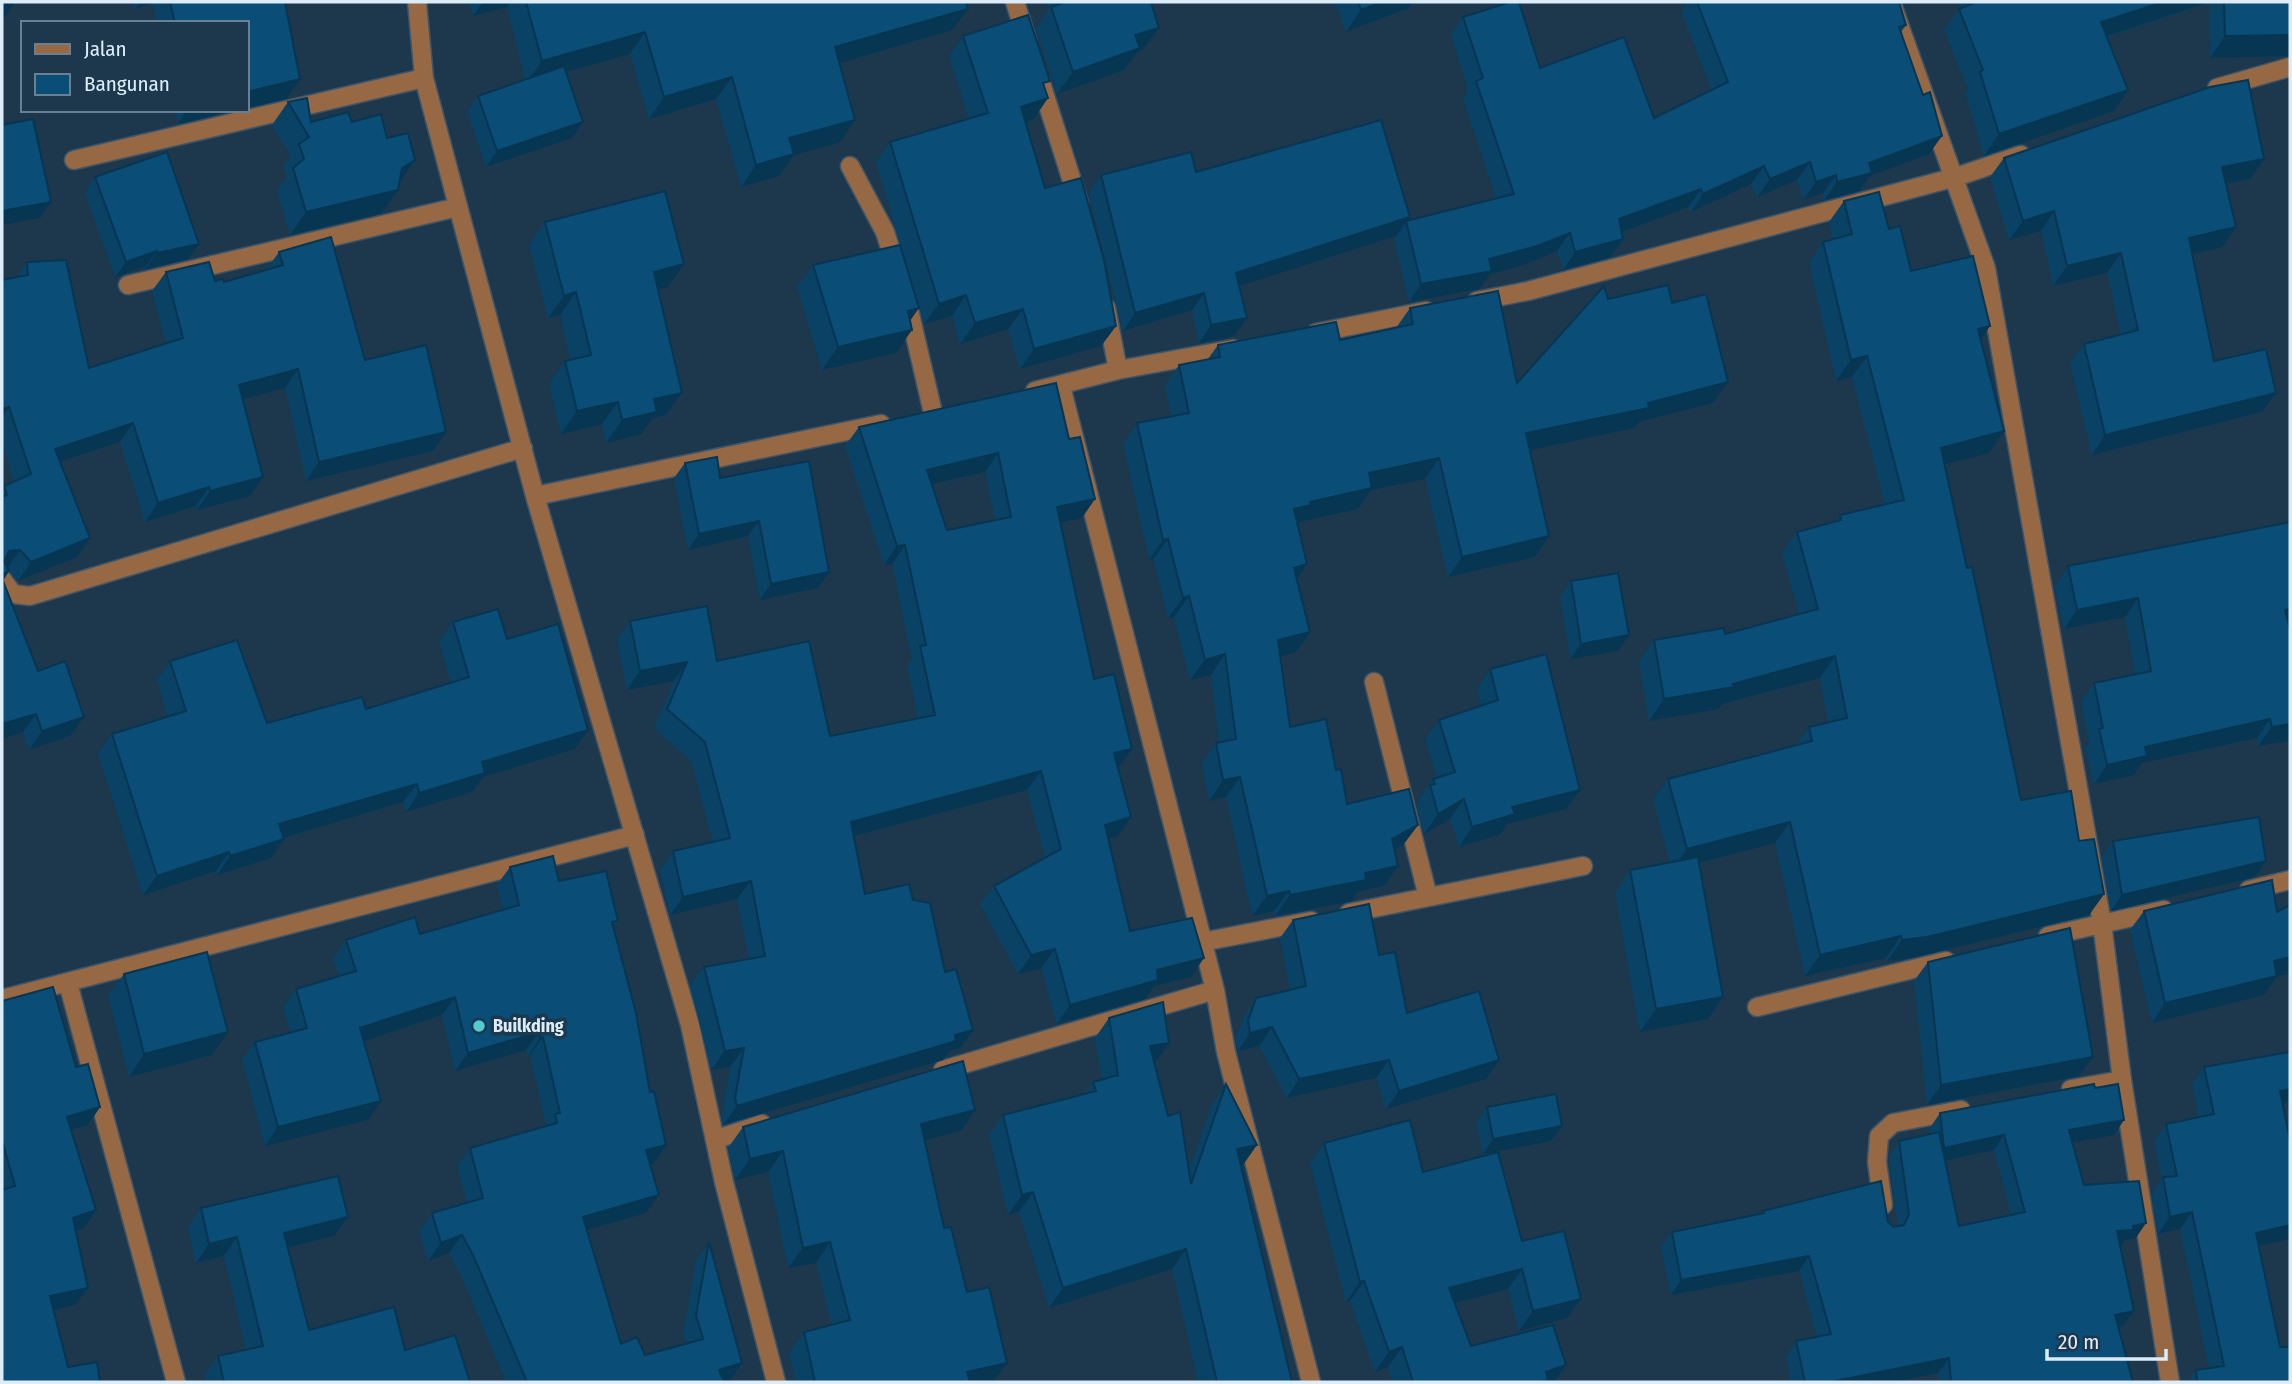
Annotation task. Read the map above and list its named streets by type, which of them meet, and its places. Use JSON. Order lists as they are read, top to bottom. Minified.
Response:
{"places":["Builkding"],"legend":["Jalan","Bangunan"],"scale_bar":"20 m"}
